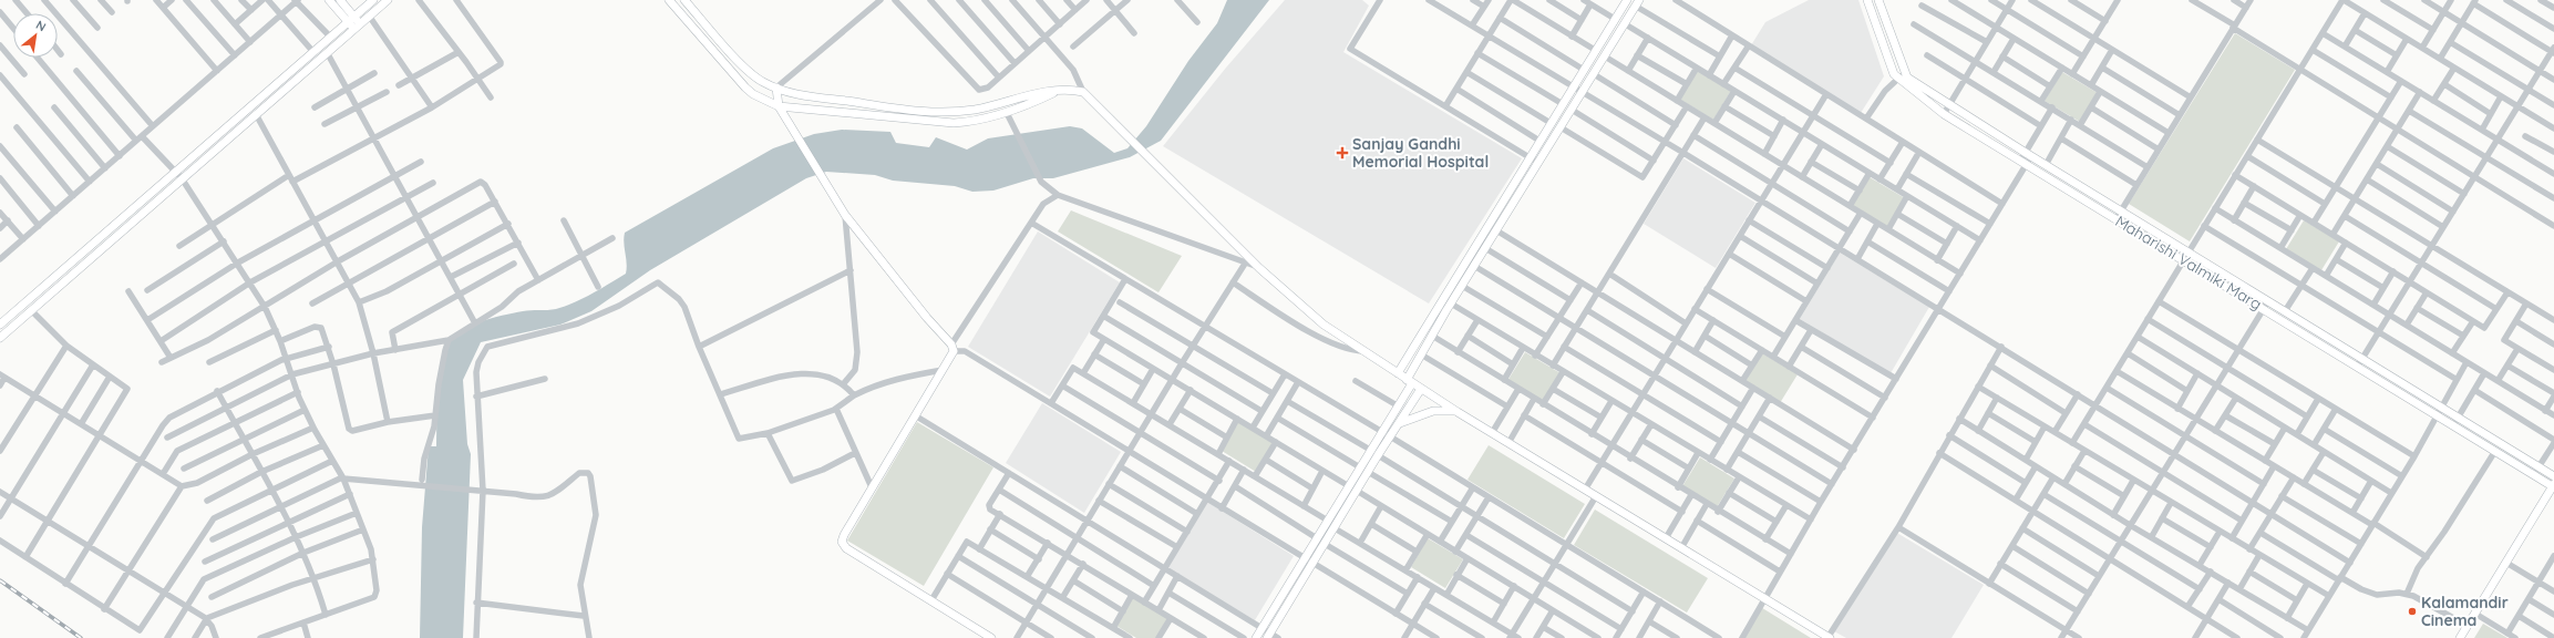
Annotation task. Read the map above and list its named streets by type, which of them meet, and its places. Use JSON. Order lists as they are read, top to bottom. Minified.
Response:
{"streets":{"street":["Maharishi Valmiki Marg"]},"places":{"health":["Sanjay Gandhi Memorial Hospital"],"other":["Kalamandir Cinema"]},"north":"top right"}
